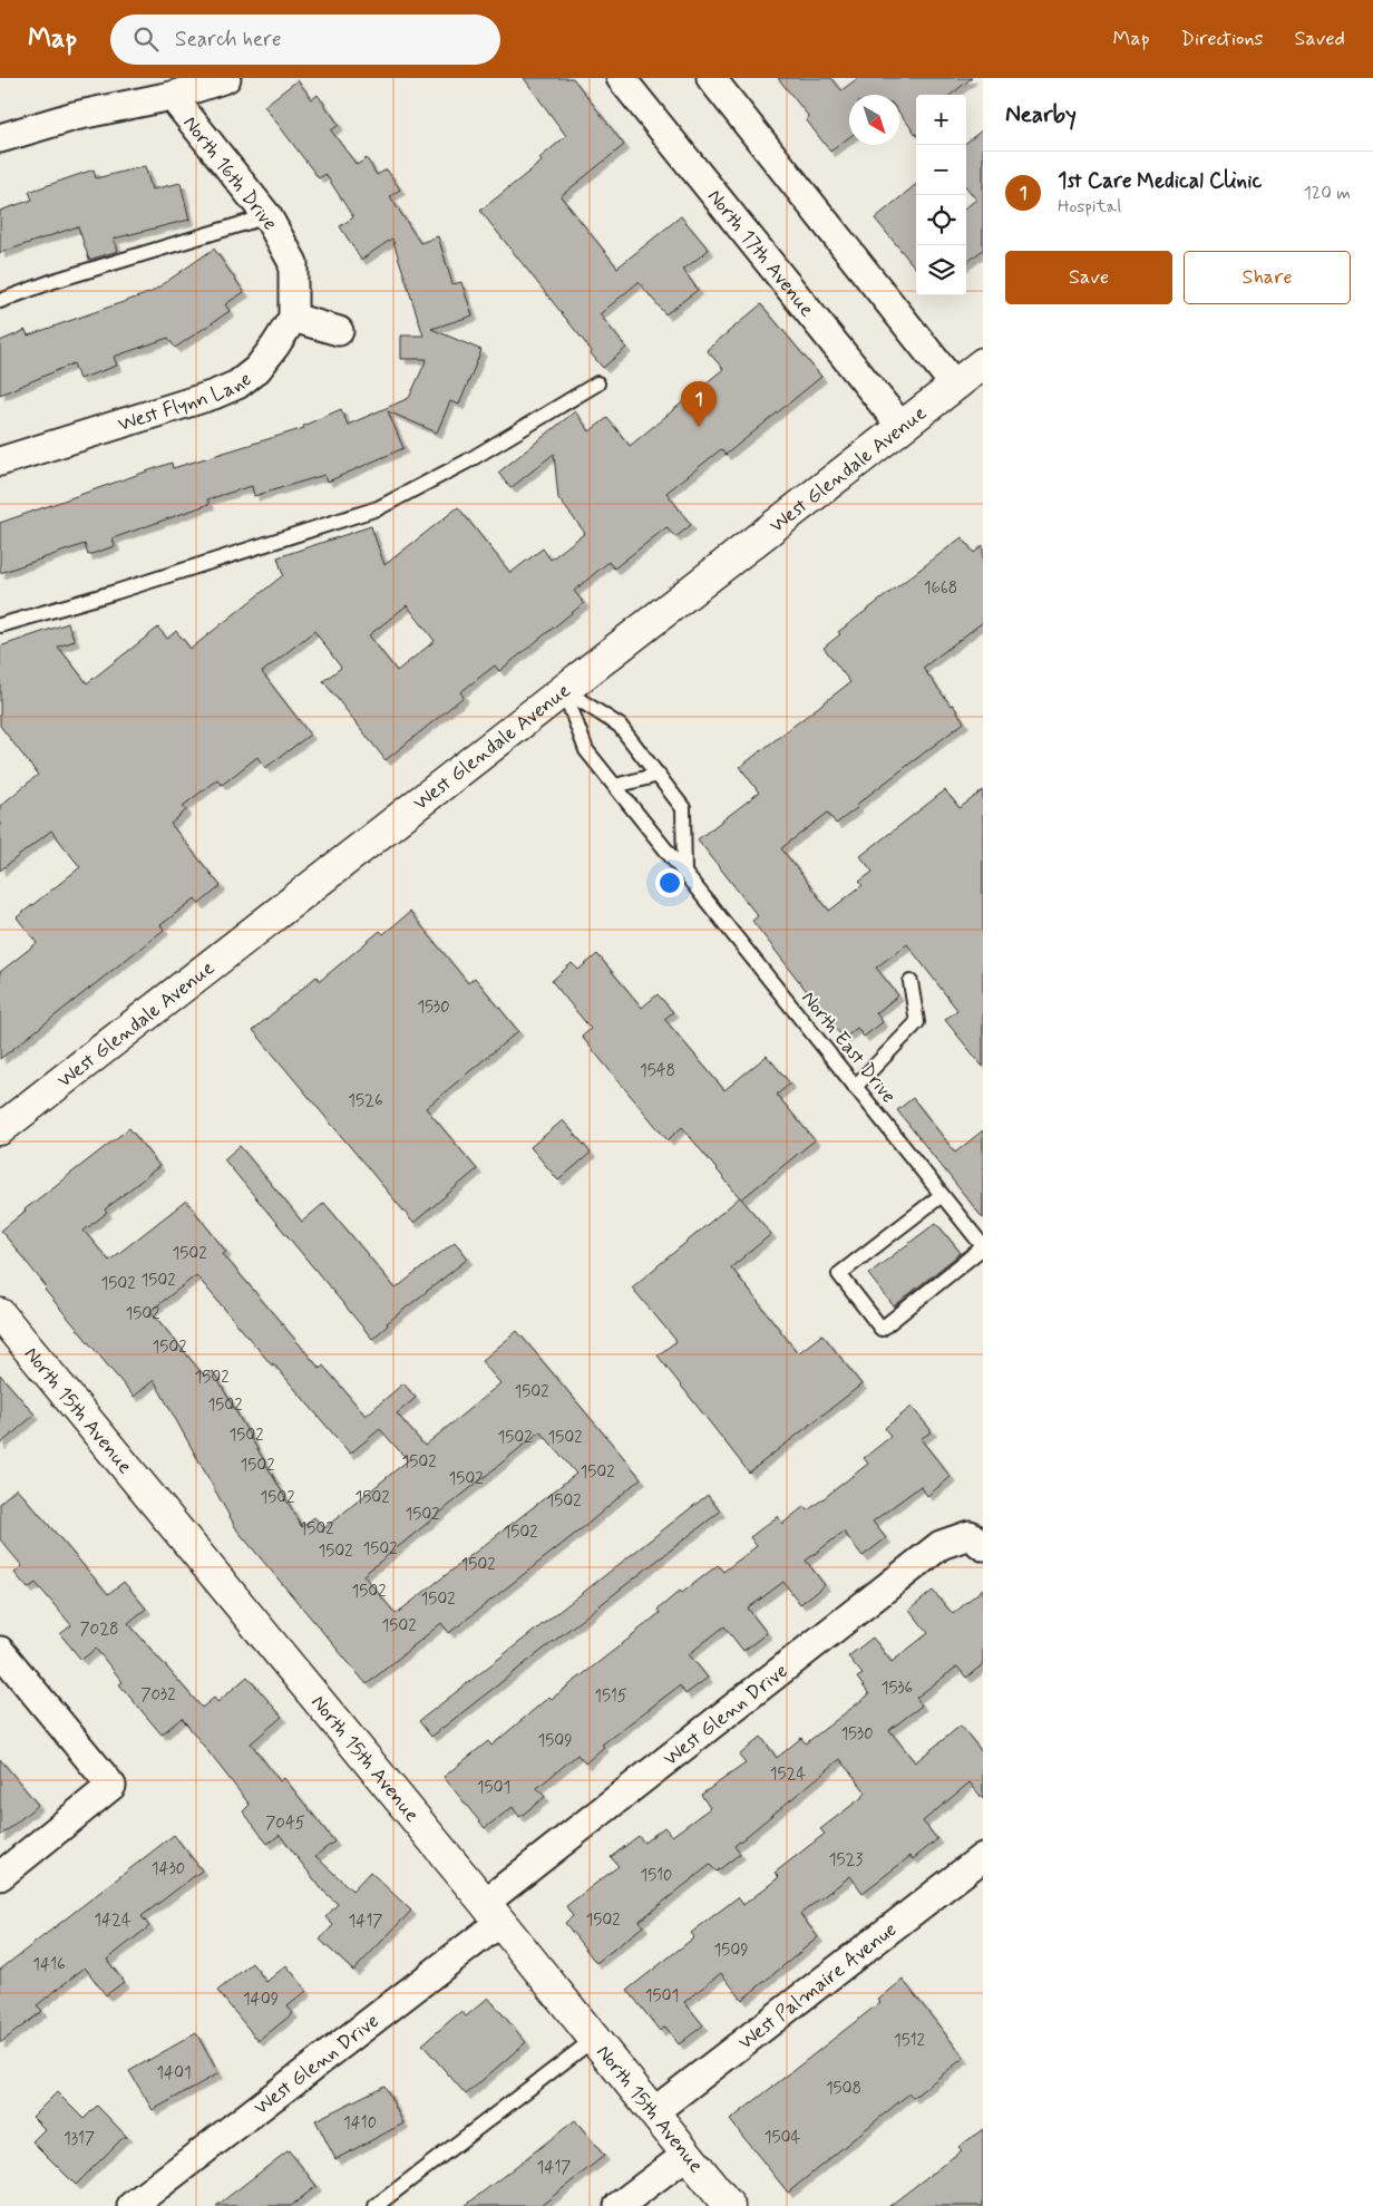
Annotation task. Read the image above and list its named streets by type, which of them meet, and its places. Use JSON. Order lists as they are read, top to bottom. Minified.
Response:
{"streets":{"main road":["West Glendale Avenue","North 15th Avenue"],"street":["North 16th Drive","North 17th Avenue","West Flynn Lane","West Glenn Drive","West Palmaire Avenue"],"lane":["North East Drive"]},"crossings":[["North 16th Drive","West Flynn Lane"],["North 17th Avenue","West Glendale Avenue"],["West Glendale Avenue","North East Drive"],["North 15th Avenue","West Glenn Drive"],["North 15th Avenue","West Palmaire Avenue"]],"house_numbers":["1668","1530","1548","1526","1502","1502","1502","1502","1502","1502","1502","1502","1502","1502","1502","1502","1502","1502","1502","1502","1502","1502","1502","1502","1502","1502","1502","1502","1502","1502","1502","7028","1536","7032","1515","1530","1509","1524","1501","7045","1523","1430","1510","1424","1502","1417","1509","1416","1501","1409","1512","1401","1508","1410","1504","1317","1417"],"north":"bottom right","page":{"header":"Map","search":"Search here","nav":["Map","Directions","Saved"],"heading":"Nearby","map_buttons":["+","−"],"list":[{"mark":"1","name":"1st Care Medical Clinic","note":"Hospital","value":"120 m"}],"buttons":["Save","Share"],"pins":"1"}}
